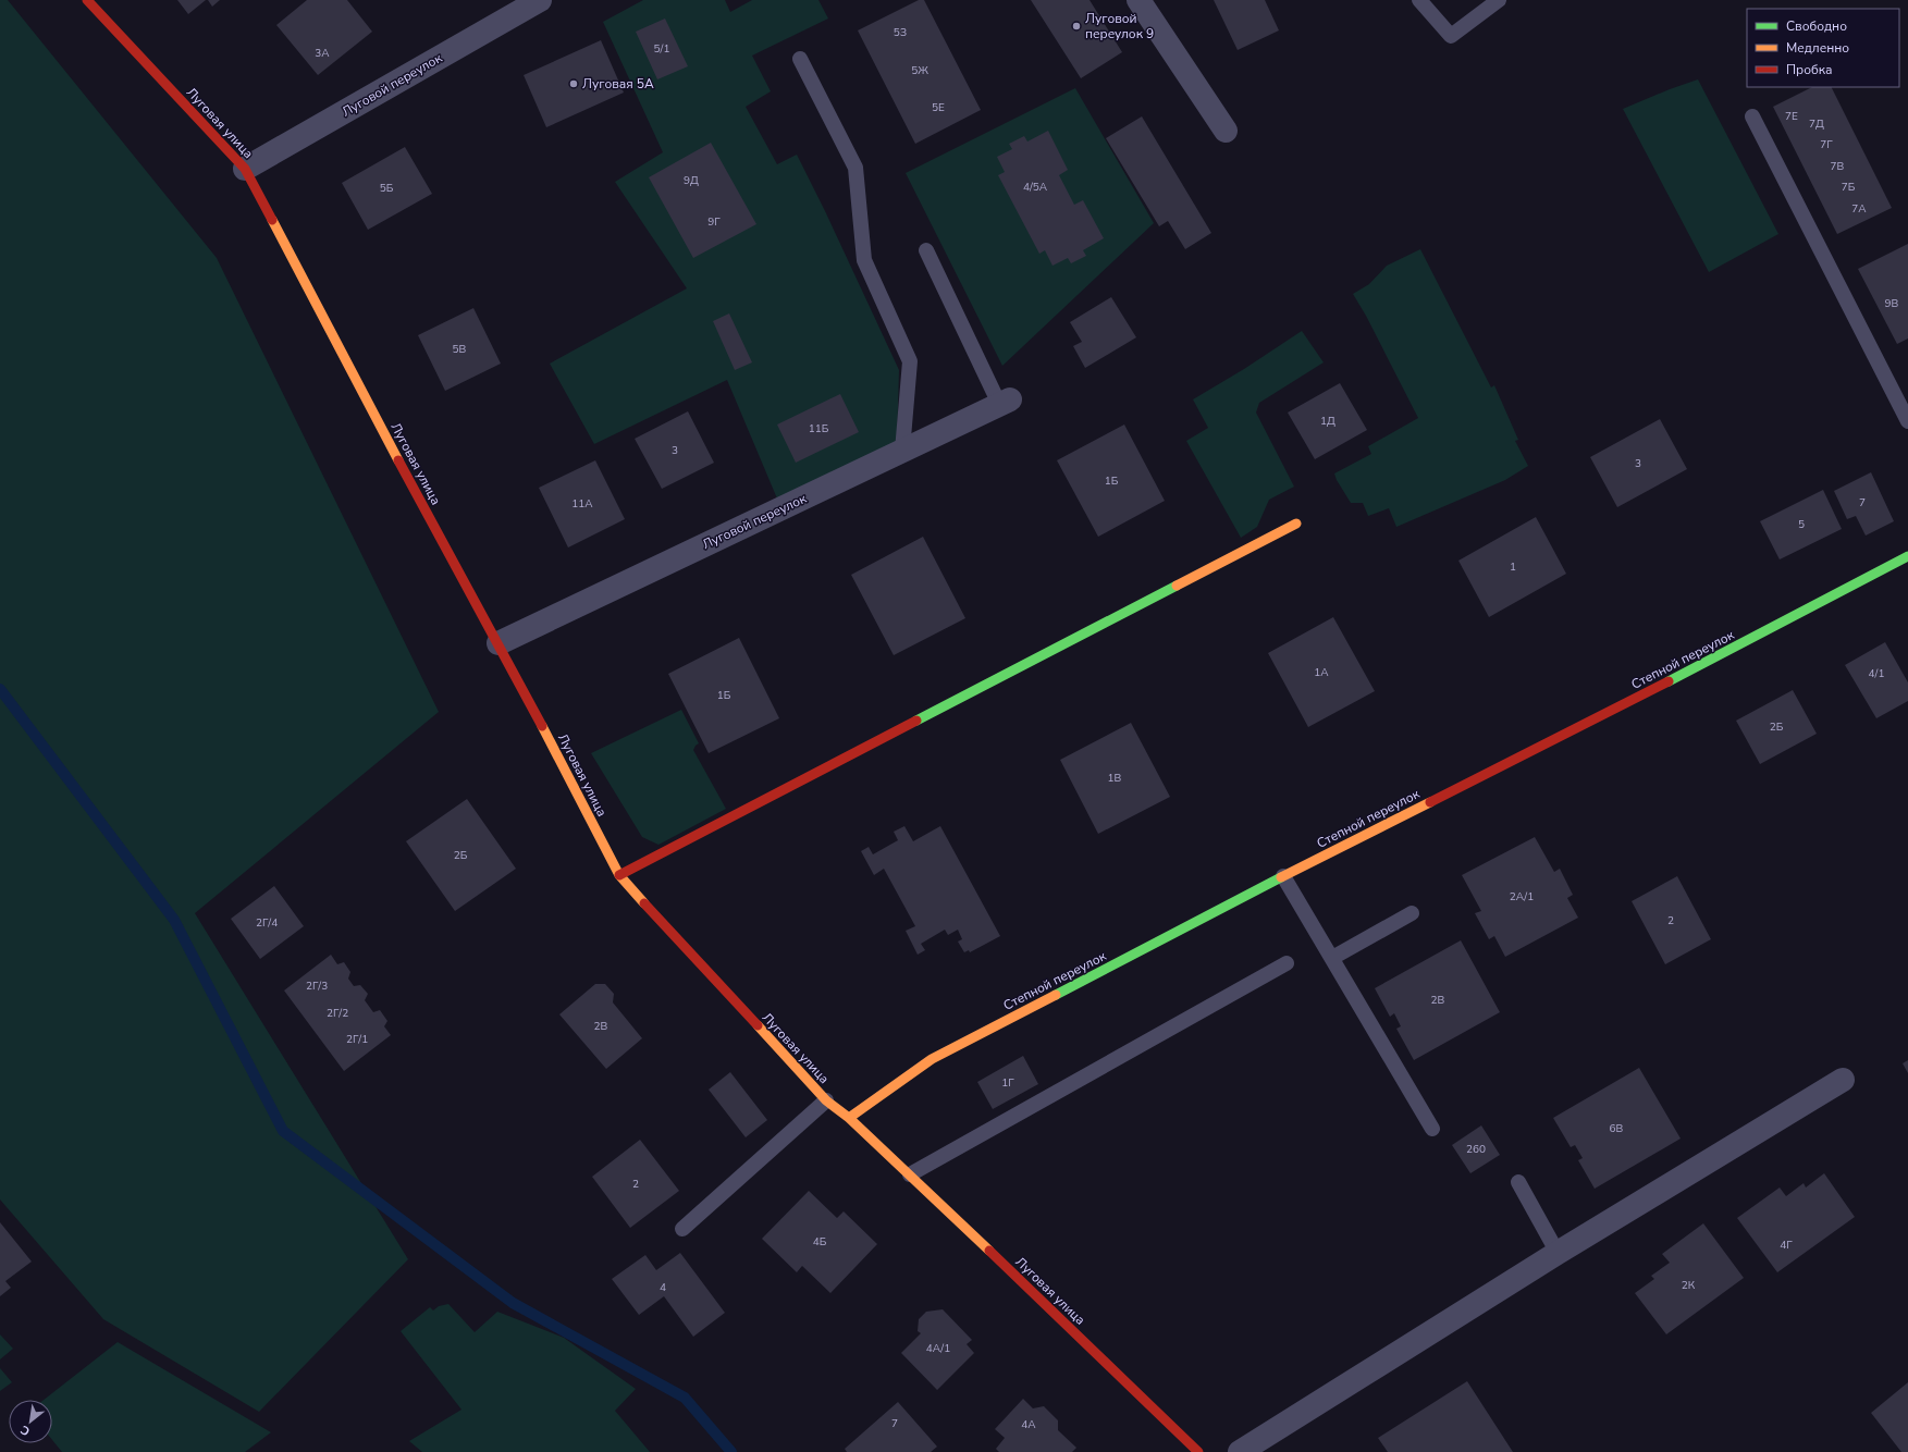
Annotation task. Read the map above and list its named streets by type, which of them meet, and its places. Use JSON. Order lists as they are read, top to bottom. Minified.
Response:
{"streets":{"street":["Луговой переулок","Луговая улица","Степной переулок"]},"crossings":[["Луговой переулок","Луговая улица"],["Луговая улица","Степной переулок"]],"places":["Луговой переулок 9","Луговая 5А"],"house_numbers":["5З","5/1","3А","5Ж","5Е","7Е","7Д","7Г","7В","9Д","4/5А","7Б","5Б","7А","9Г","9В","5В","1Д","11Б","3","3","1Б","7","11А","5","1","1А","4/1","1Б","2Б","1В","2Б","2А/1","2","2Г/4","2Г/3","2В","2Г/2","2В","2Г/1","1Г","6В","260","2","4Б","4Г","2К","4","4А/1","7","4А"],"legend":["Свободно","Медленно","Пробка"],"north":"bottom left"}
